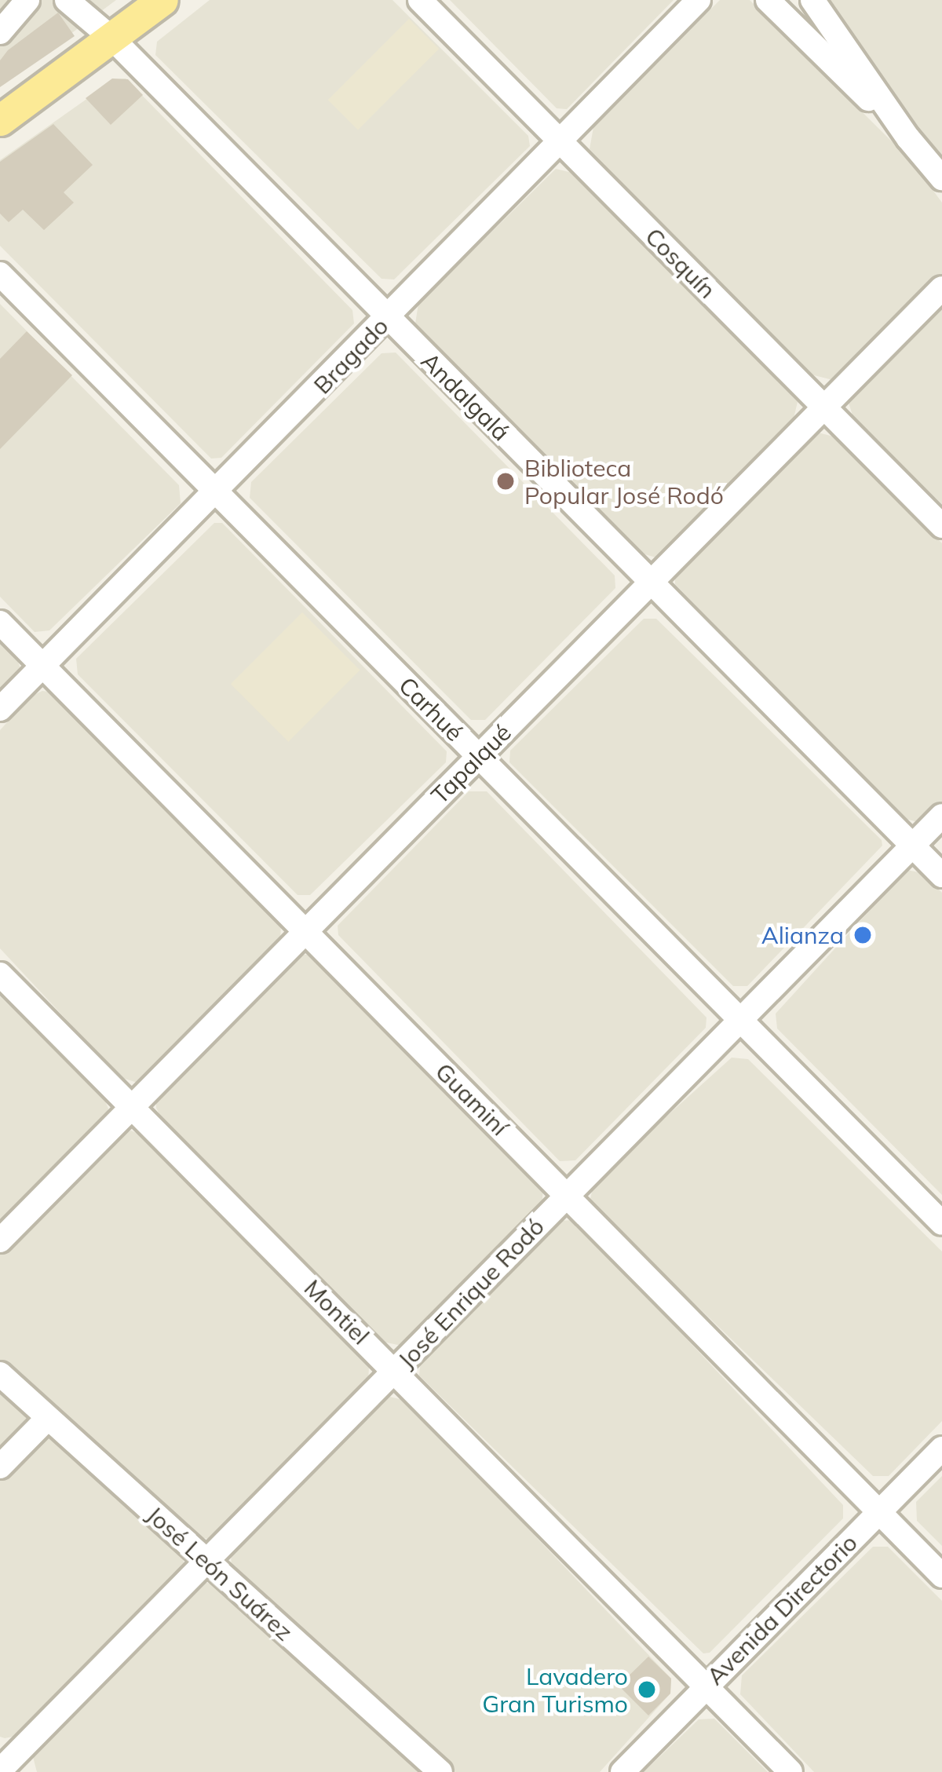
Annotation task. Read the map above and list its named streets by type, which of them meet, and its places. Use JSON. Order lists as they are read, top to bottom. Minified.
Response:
{"streets":{"street":["Cosquín","Bragado","Andalgalá","Carhué","Tapalqué","Guaminí","José Enrique Rodó","Montiel","José León Suárez","Avenida Directorio"]},"crossings":[["Cosquín","Bragado"],["Cosquín","Tapalqué"],["Bragado","Andalgalá"],["Bragado","Carhué"],["Bragado","Guaminí"],["Andalgalá","Tapalqué"],["Andalgalá","José Enrique Rodó"],["Carhué","Tapalqué"],["Carhué","José Enrique Rodó"],["Tapalqué","Guaminí"],["Tapalqué","Montiel"],["Guaminí","José Enrique Rodó"],["Guaminí","Avenida Directorio"],["José Enrique Rodó","Montiel"],["José Enrique Rodó","José León Suárez"],["Montiel","Avenida Directorio"]],"places":["Biblioteca Popular José Rodó","Alianza","Lavadero Gran Turismo"]}
